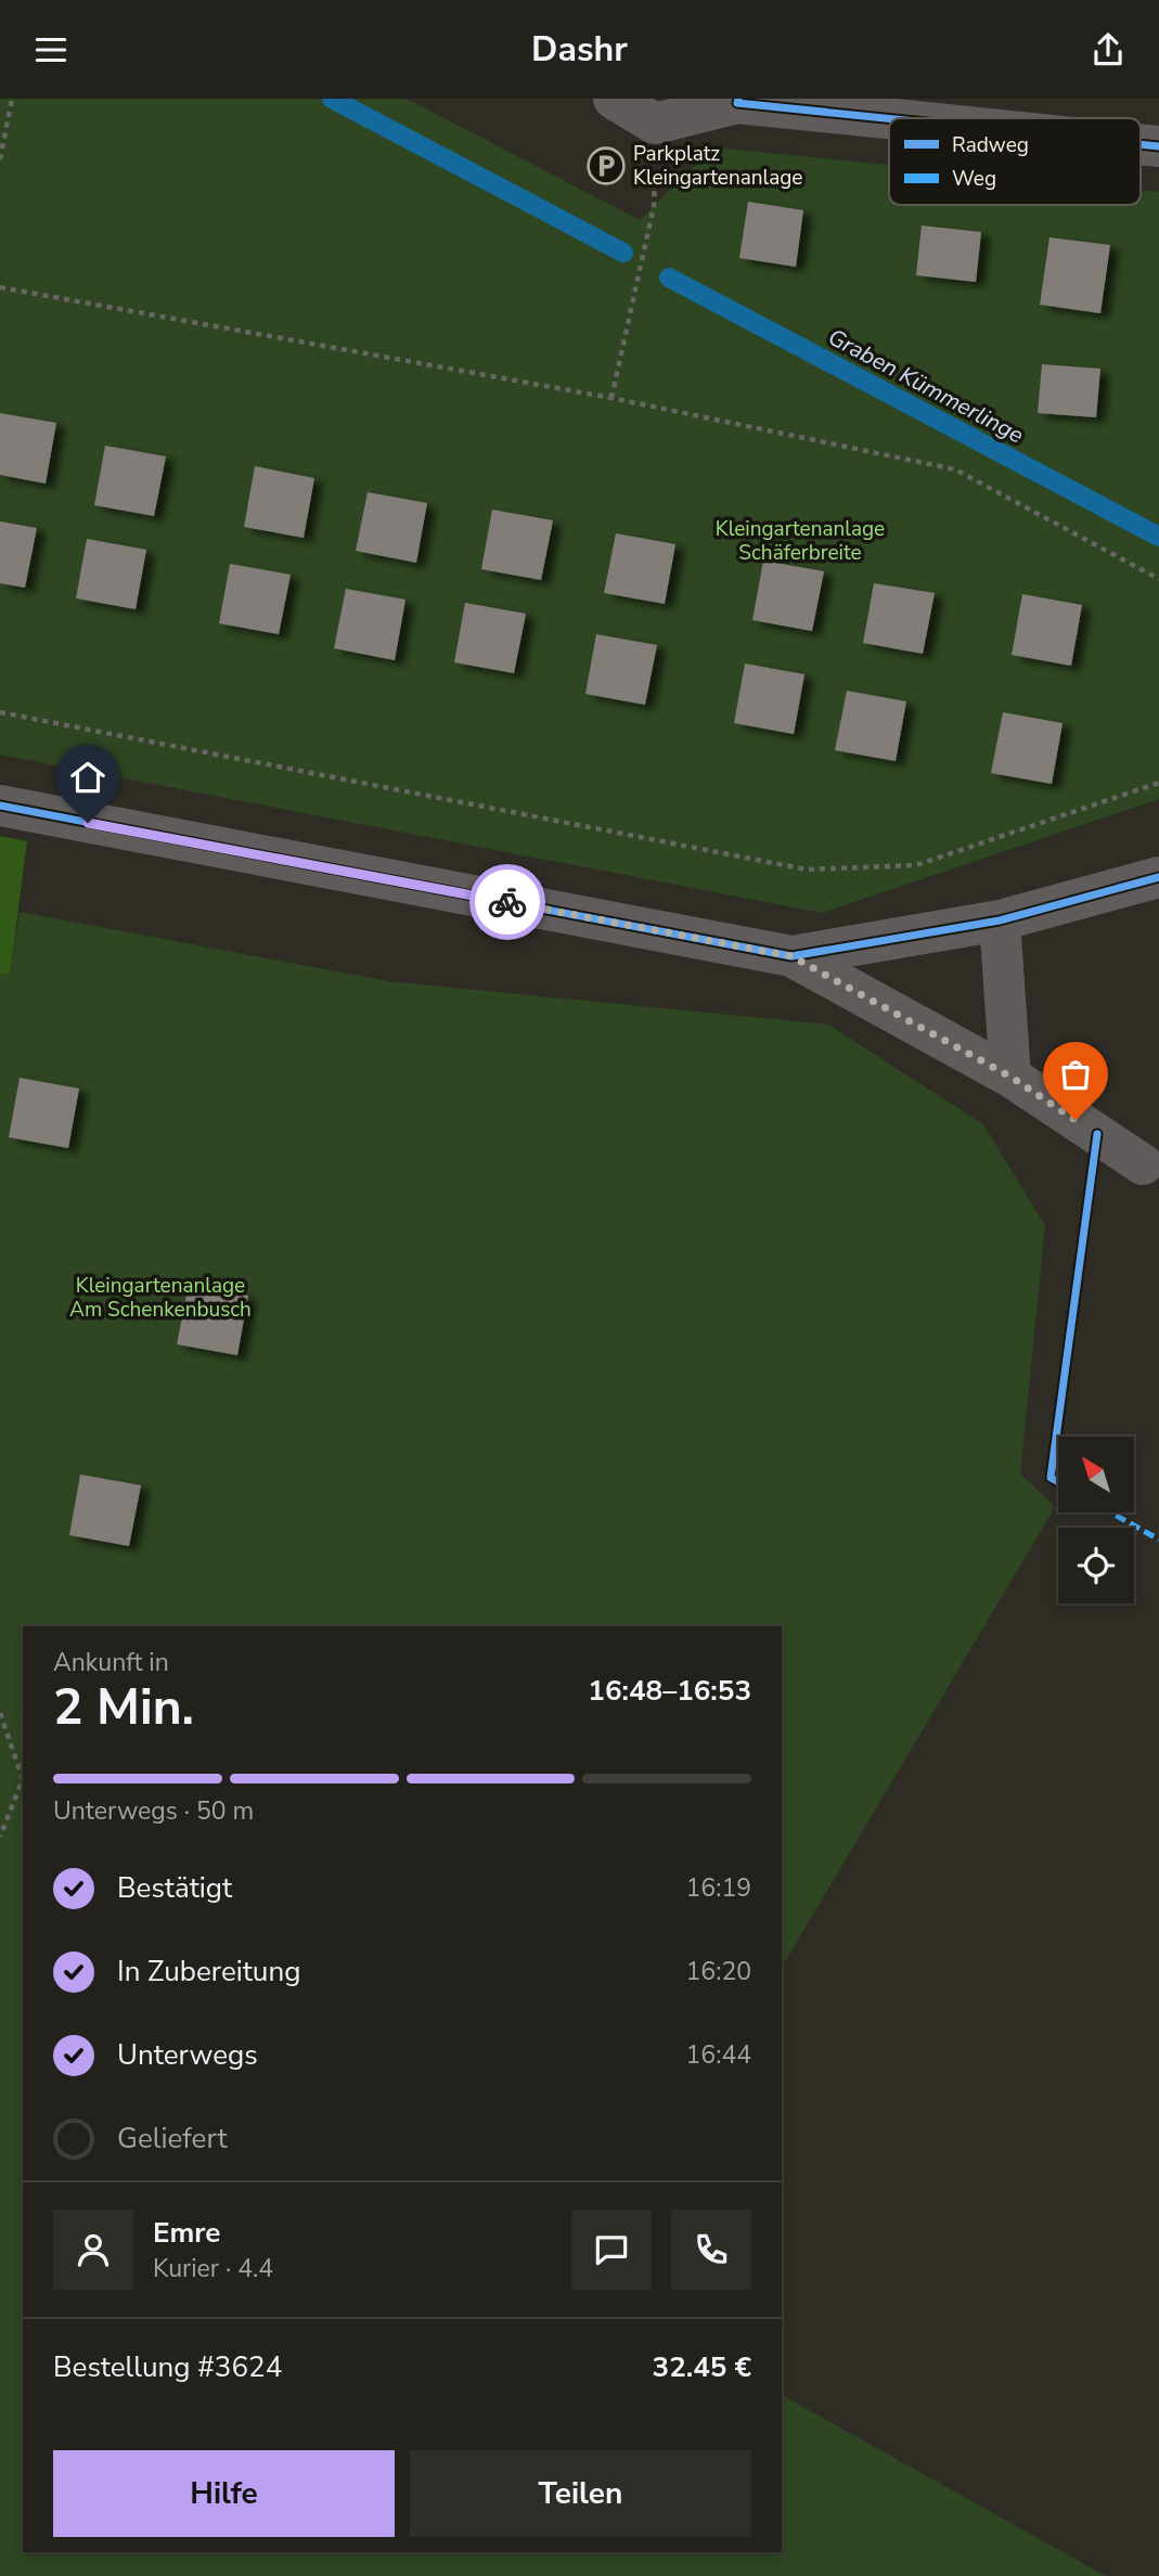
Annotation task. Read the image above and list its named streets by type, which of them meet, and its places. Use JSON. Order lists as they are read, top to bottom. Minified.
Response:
{"water":["Graben Kümmerlinge"],"parks":["Kleingartenanlage Schäferbreite","Kleingartenanlage Am Schenkenbusch"],"places":{"parking":["Parkplatz Kleingartenanlage"]},"legend":["Radweg","Weg"],"north":"top left","page":{"header":"Dashr","heading":["2 Min.","Ankunft in","16:48–16:53"],"panel":["Emre","Kurier · 4.4","Bestellung #3624","32.45 €"],"bar":"Unterwegs · 50 m","list":[["Bestätigt","16:19"],["In Zubereitung","16:20"],["Unterwegs","16:44"],"Geliefert"],"buttons":["Hilfe","Teilen"]}}
